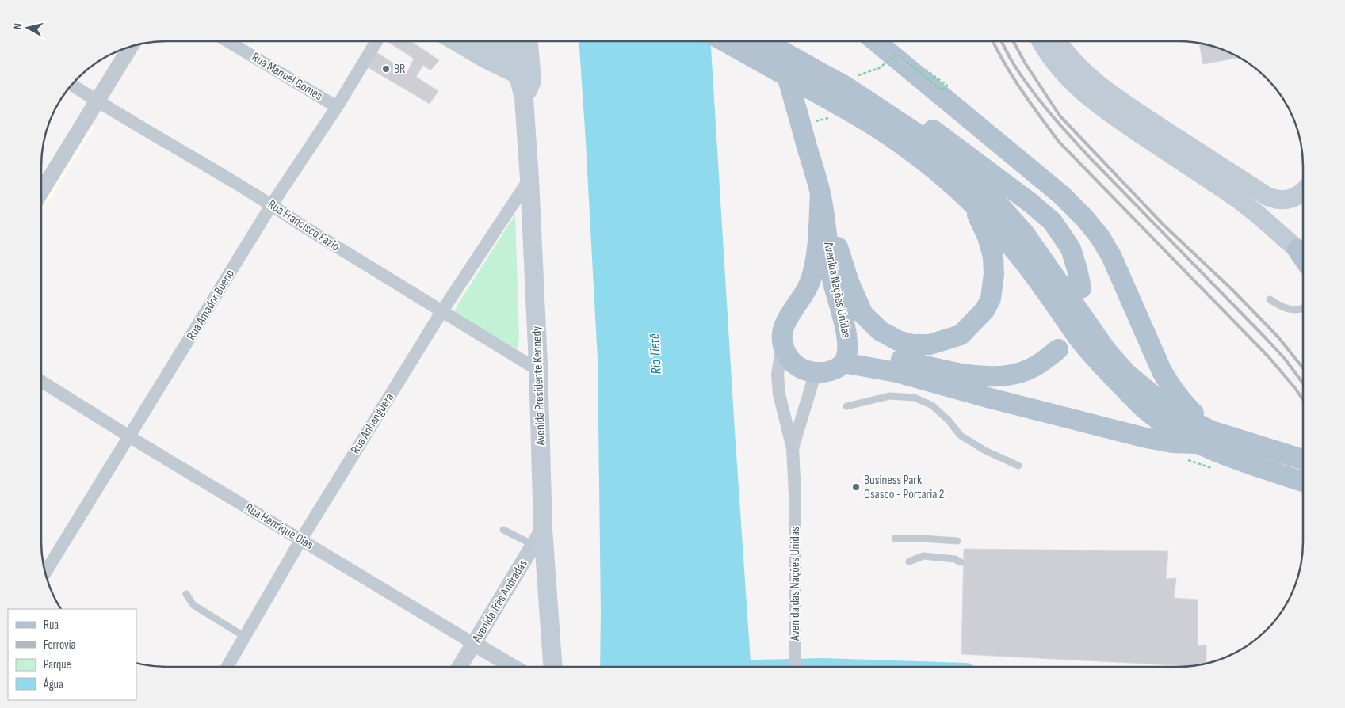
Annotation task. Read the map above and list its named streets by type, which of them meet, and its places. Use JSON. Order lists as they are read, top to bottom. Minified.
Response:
{"streets":{"main road":["Avenida Nações Unidas","Avenida Presidente Kennedy"],"street":["Rua Manuel Gomes","Rua Francisco Fazio","Rua Amador Bueno","Rua Anhanguera","Rua Henrique Dias","Avenida das Nações Unidas","Avenida Três Andradas"]},"crossings":[["Rua Manuel Gomes","Rua Amador Bueno"],["Rua Francisco Fazio","Rua Amador Bueno"],["Rua Francisco Fazio","Avenida Presidente Kennedy"],["Rua Francisco Fazio","Rua Anhanguera"],["Rua Amador Bueno","Rua Henrique Dias"],["Avenida Presidente Kennedy","Rua Anhanguera"],["Avenida Presidente Kennedy","Avenida Três Andradas"],["Rua Anhanguera","Rua Henrique Dias"],["Rua Henrique Dias","Avenida Três Andradas"]],"water":["Rio Tietê"],"places":["BR","Business Park Osasco - Portaria 2"],"legend":["Rua","Ferrovia","Parque","Água"],"north":"left"}
